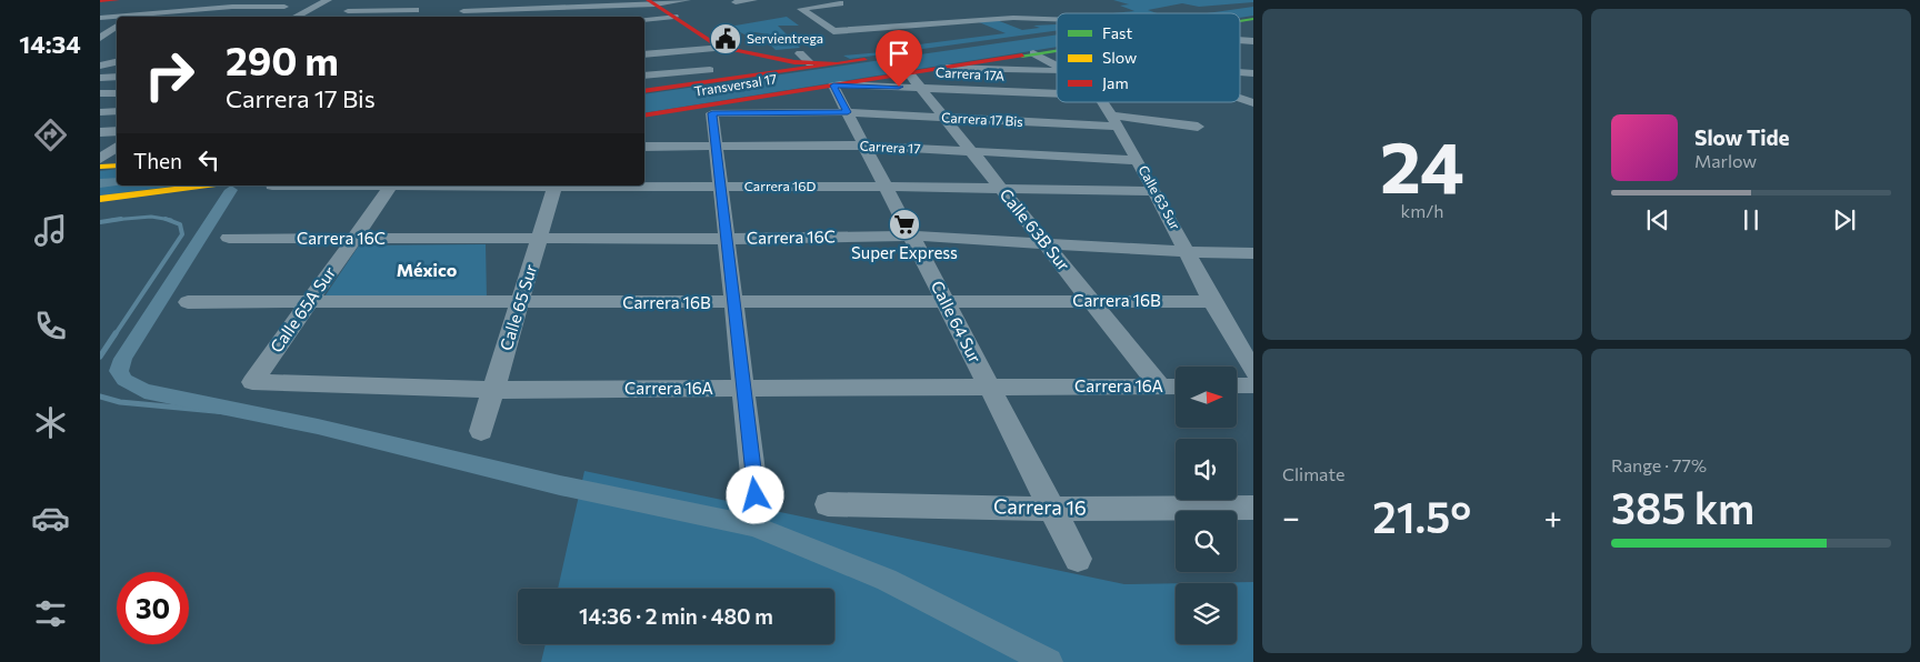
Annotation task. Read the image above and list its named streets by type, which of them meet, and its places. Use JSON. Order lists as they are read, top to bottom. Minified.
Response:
{"streets":{"main road":["Transversal 17"],"street":["Carrera 17A","Carrera 17 Bis","Carrera 17","Carrera 16D","Calle 63 Sur","Calle 63B Sur","Carrera 16C","Carrera 16B","Calle 65 Sur","Calle 65A Sur","Calle 64 Sur","Carrera 16A","Carrera 16"]},"crossings":[["Carrera 17A","Transversal 17"],["Carrera 17A","Calle 63B Sur"],["Carrera 17A","Calle 64 Sur"],["Transversal 17","Calle 63 Sur"],["Transversal 17","Calle 63B Sur"],["Transversal 17","Calle 64 Sur"],["Carrera 17 Bis","Carrera 17"],["Carrera 17 Bis","Calle 63 Sur"],["Carrera 17 Bis","Calle 63B Sur"],["Carrera 17 Bis","Calle 64 Sur"],["Carrera 17","Calle 63 Sur"],["Carrera 17","Calle 63B Sur"],["Carrera 17","Calle 64 Sur"],["Carrera 16D","Calle 63 Sur"],["Carrera 16D","Calle 63B Sur"],["Carrera 16D","Calle 64 Sur"],["Calle 63 Sur","Carrera 16C"],["Calle 63 Sur","Carrera 16B"],["Calle 63B Sur","Carrera 16C"],["Calle 63B Sur","Carrera 16B"],["Calle 63B Sur","Carrera 16A"],["Carrera 16C","Calle 65 Sur"],["Carrera 16C","Calle 65A Sur"],["Carrera 16C","Calle 64 Sur"],["Carrera 16B","Calle 65 Sur"],["Carrera 16B","Calle 65A Sur"],["Carrera 16B","Calle 64 Sur"],["Calle 65 Sur","Carrera 16A"],["Calle 65A Sur","Carrera 16A"],["Calle 64 Sur","Carrera 16A"],["Calle 64 Sur","Carrera 16"]],"districts":["México"],"places":{"public building":["Servientrega"],"supermarket":["Super Express"]},"legend":["Fast","Slow","Jam"],"north":"right","page":{"tabs":"14:34","tile":[["24","km/h"],"Climate",["Range · 77%","385 km"]],"turn":["290 m","Carrera 17 Bis"],"song":["Slow Tide","Marlow"],"then":"Then","heat":["−","21.5°","+"],"limit":"30","trip":"14:36 · 2 min · 480 m"}}
